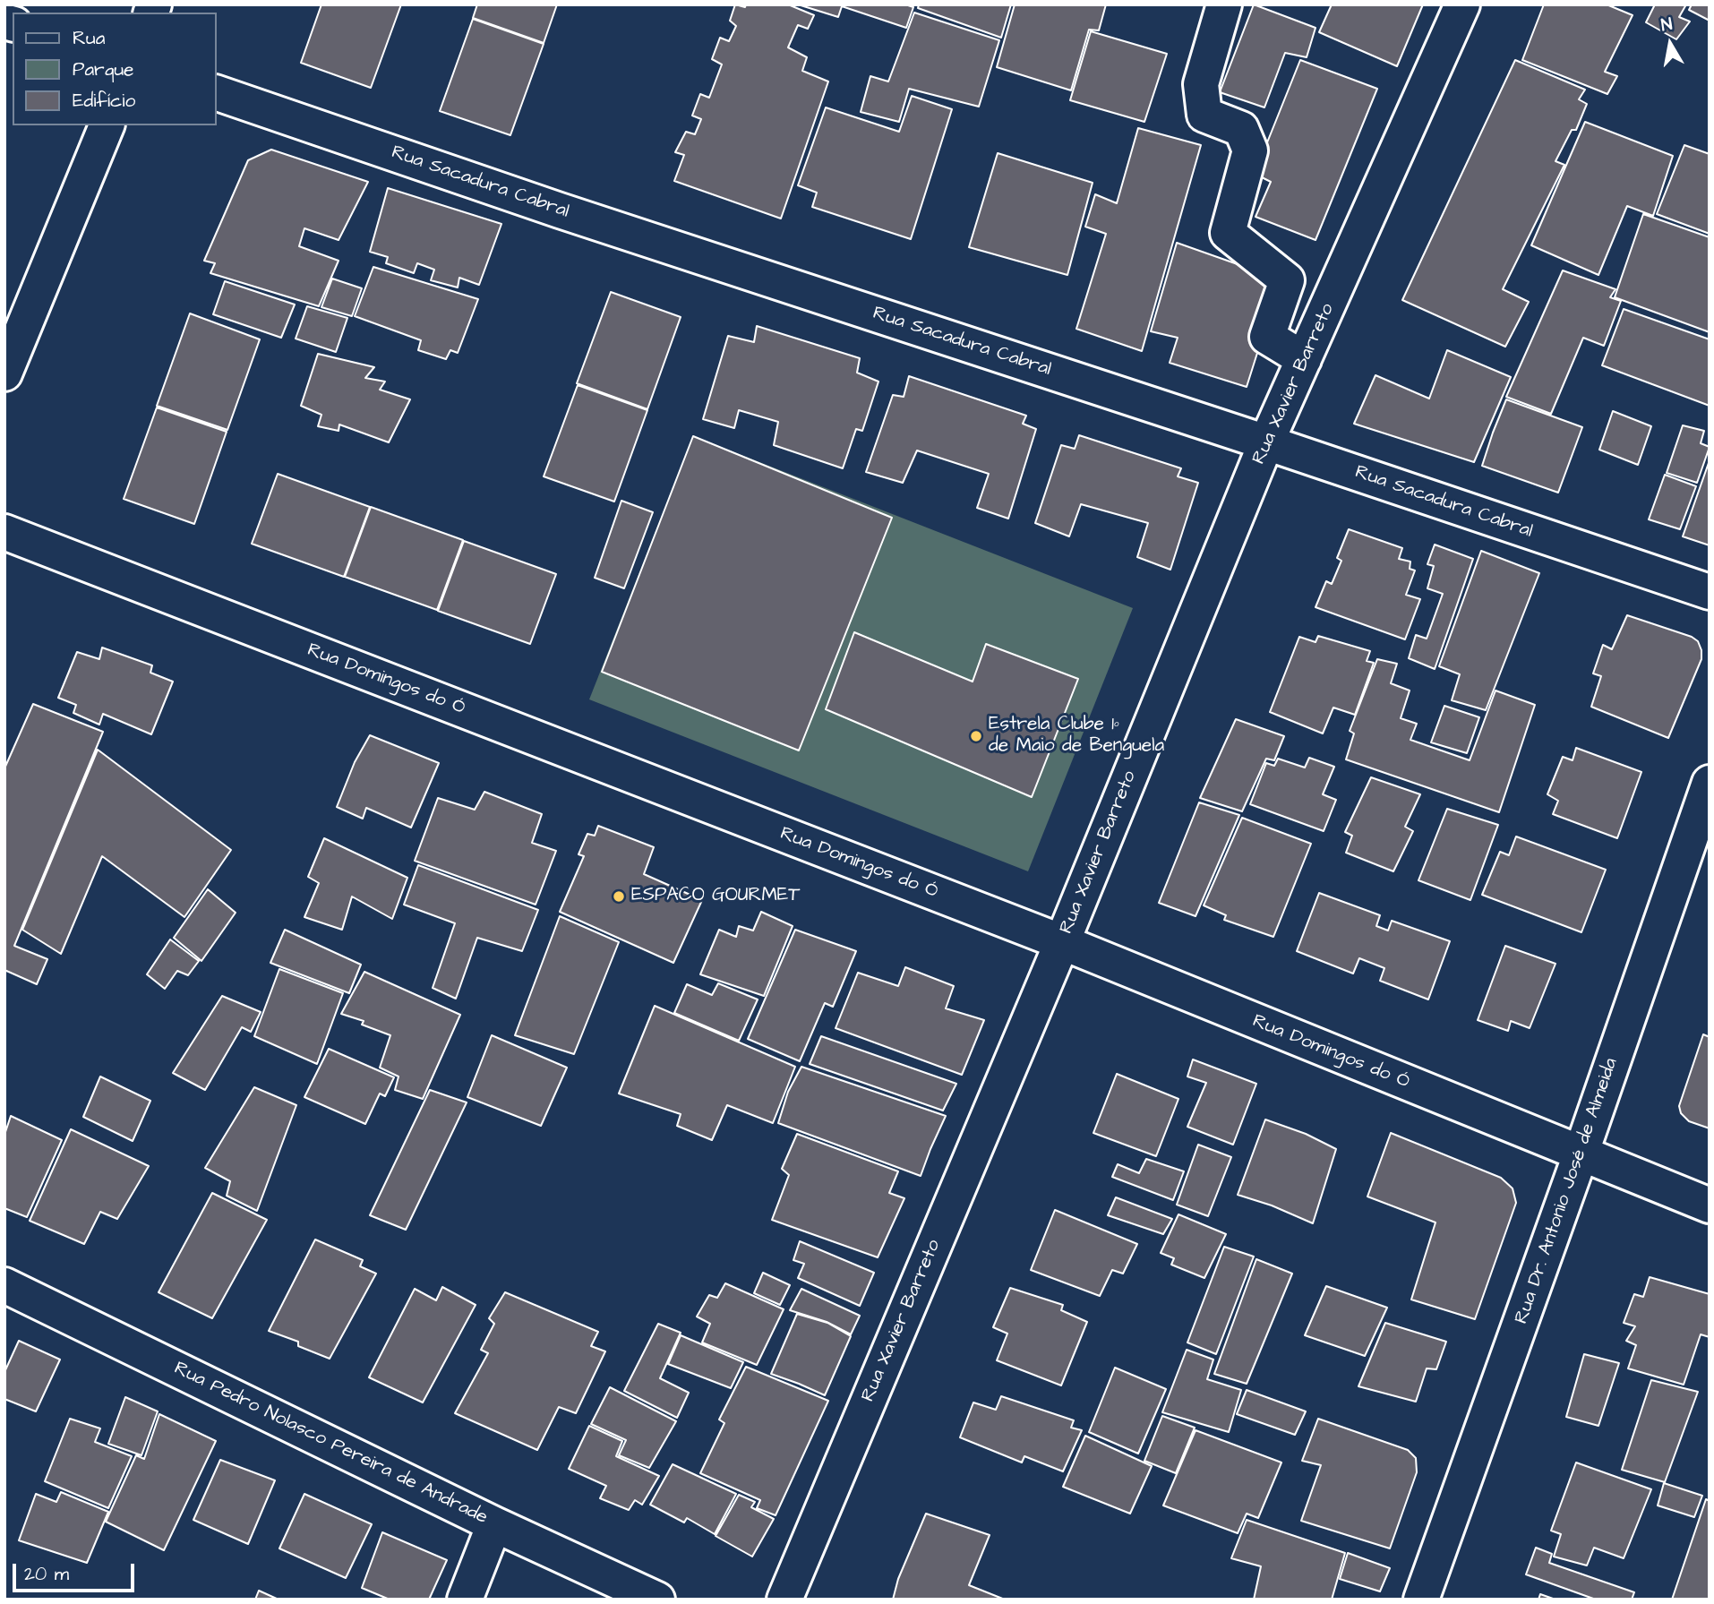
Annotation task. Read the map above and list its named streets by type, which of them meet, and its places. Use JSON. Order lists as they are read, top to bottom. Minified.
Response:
{"streets":{"street":["Rua Sacadura Cabral","Rua Xavier Barreto","Rua Domingos do Ó","Rua Dr. Antonio José de Almeida","Rua Pedro Nolasco Pereira de Andrade"]},"crossings":[["Rua Sacadura Cabral","Rua Xavier Barreto"],["Rua Xavier Barreto","Rua Domingos do Ó"],["Rua Domingos do Ó","Rua Dr. Antonio José de Almeida"]],"places":["Estrela Clube 1º de Maio de Benguela","ESPACO GOURMET"],"legend":["Rua","Parque","Edifício"],"scale_bar":"20 m","north":"top"}
